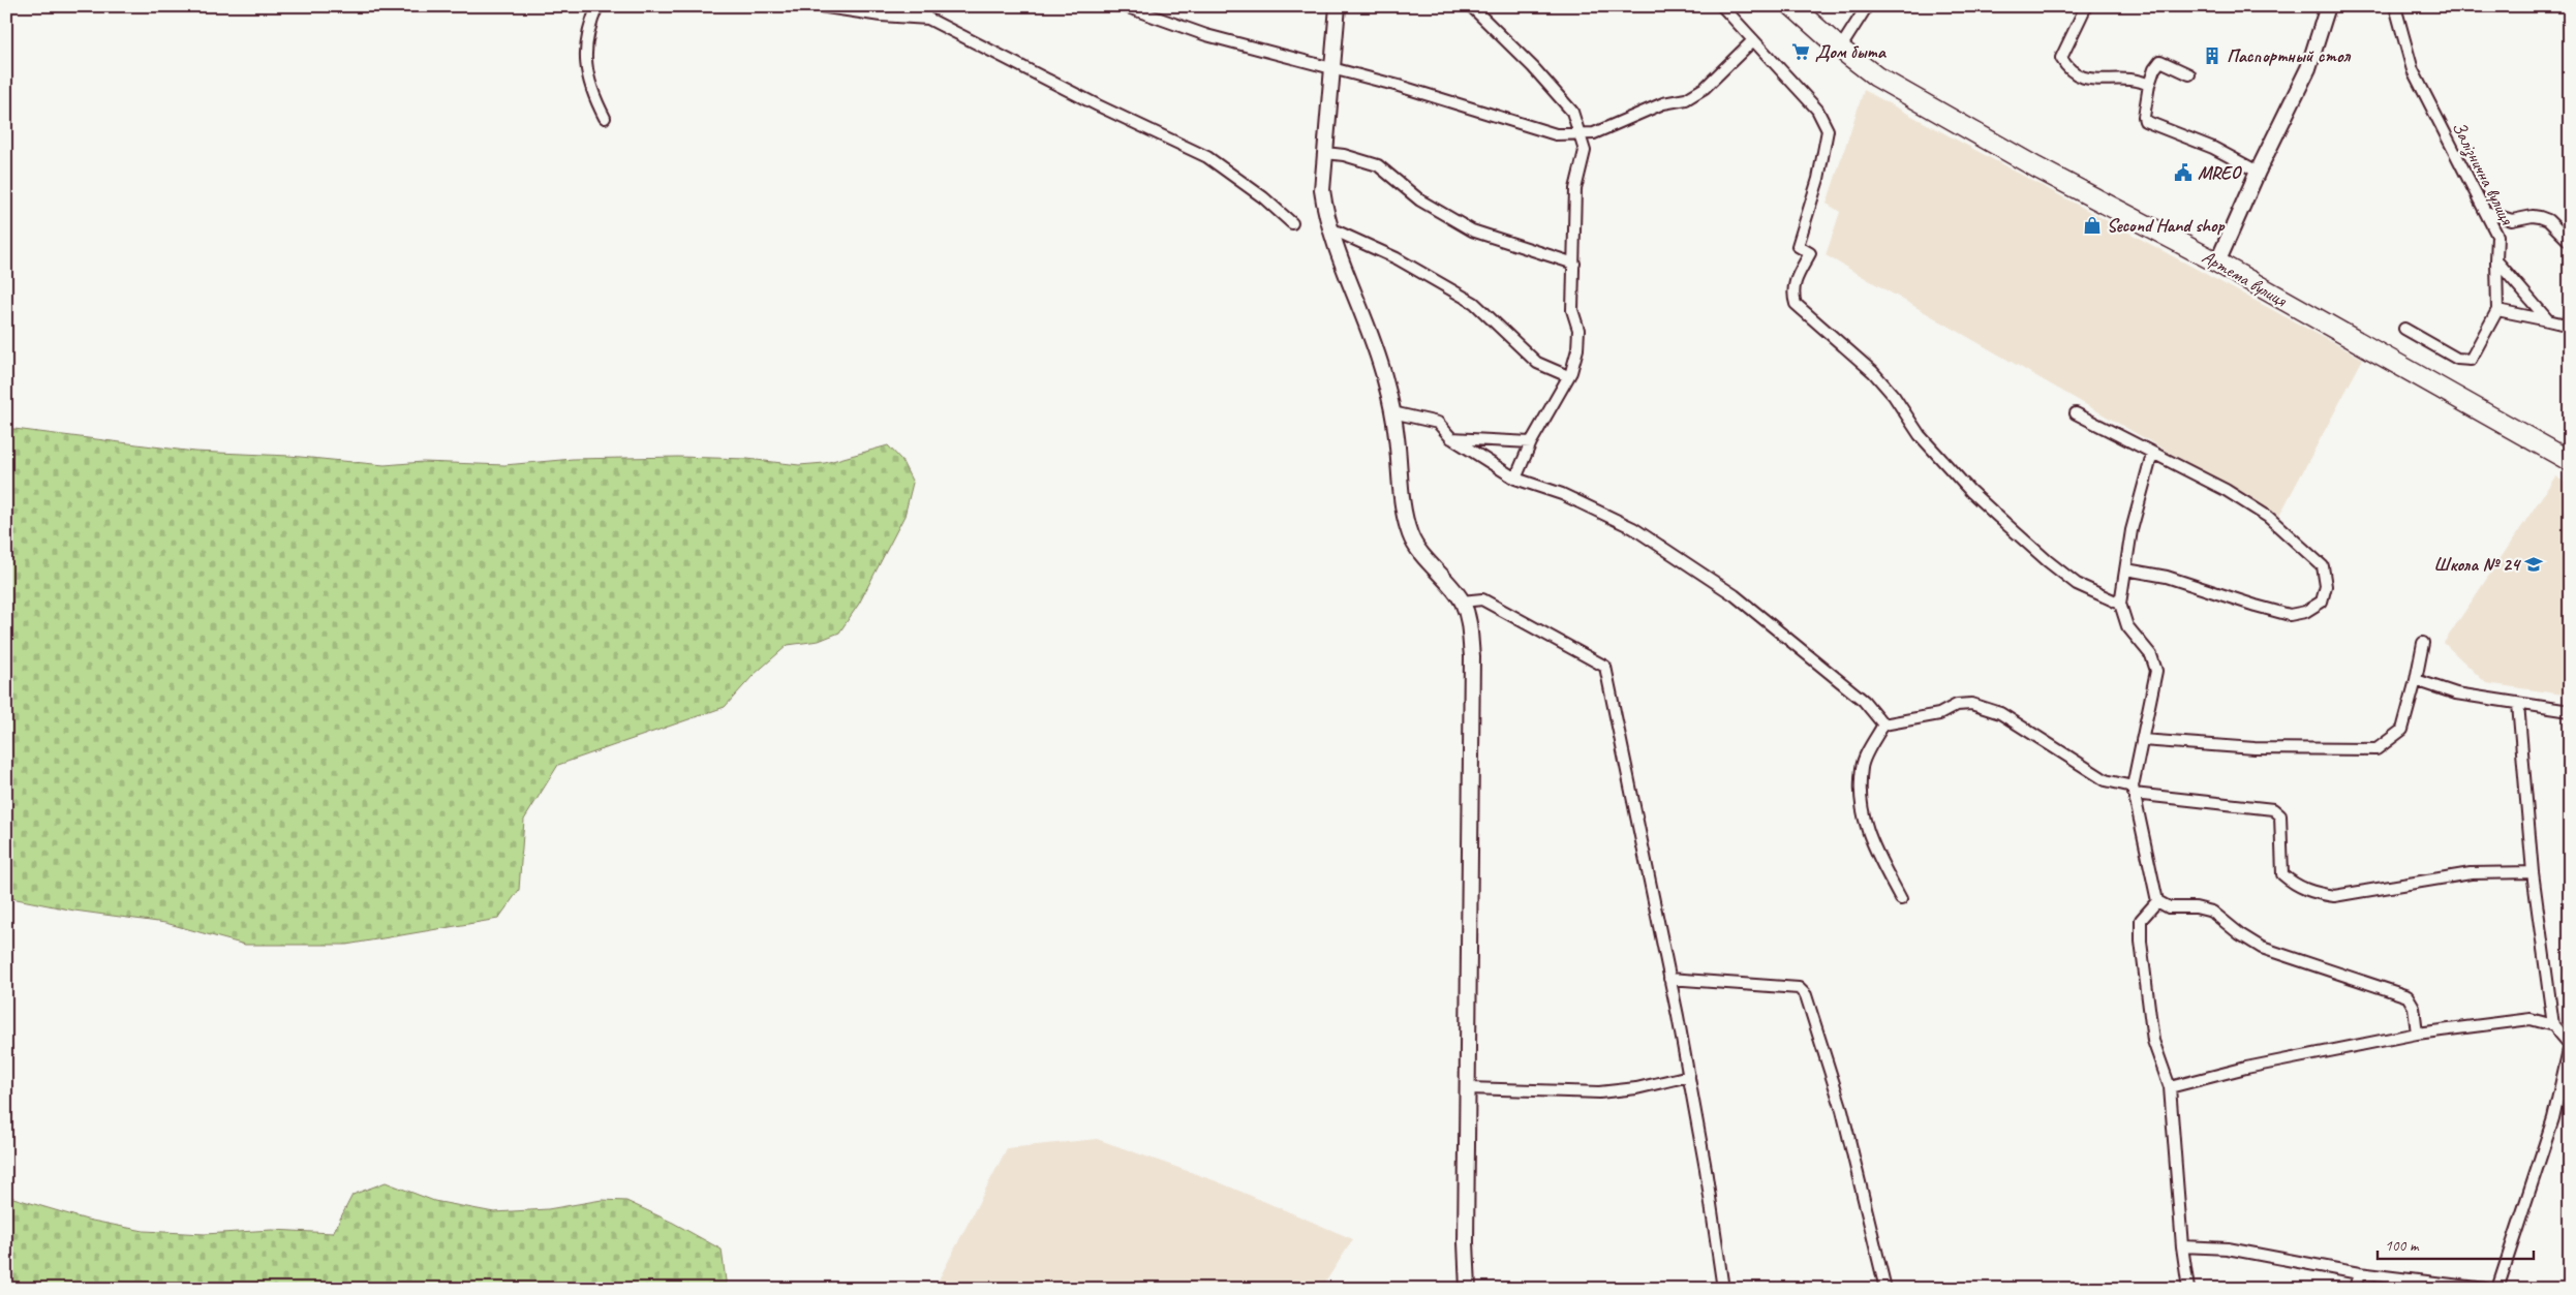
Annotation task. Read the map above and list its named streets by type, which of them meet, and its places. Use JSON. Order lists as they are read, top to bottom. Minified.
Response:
{"streets":{"highway":["Артема вулиця"],"street":["Залізнична вулиця"]},"places":{"supermarket":["Дом быта"],"building":["Паспортный стол"],"public building":["MREO"],"shop":["Second Hand shop"],"school or university":["Школа № 24"]},"scale_bar":"100 m"}
